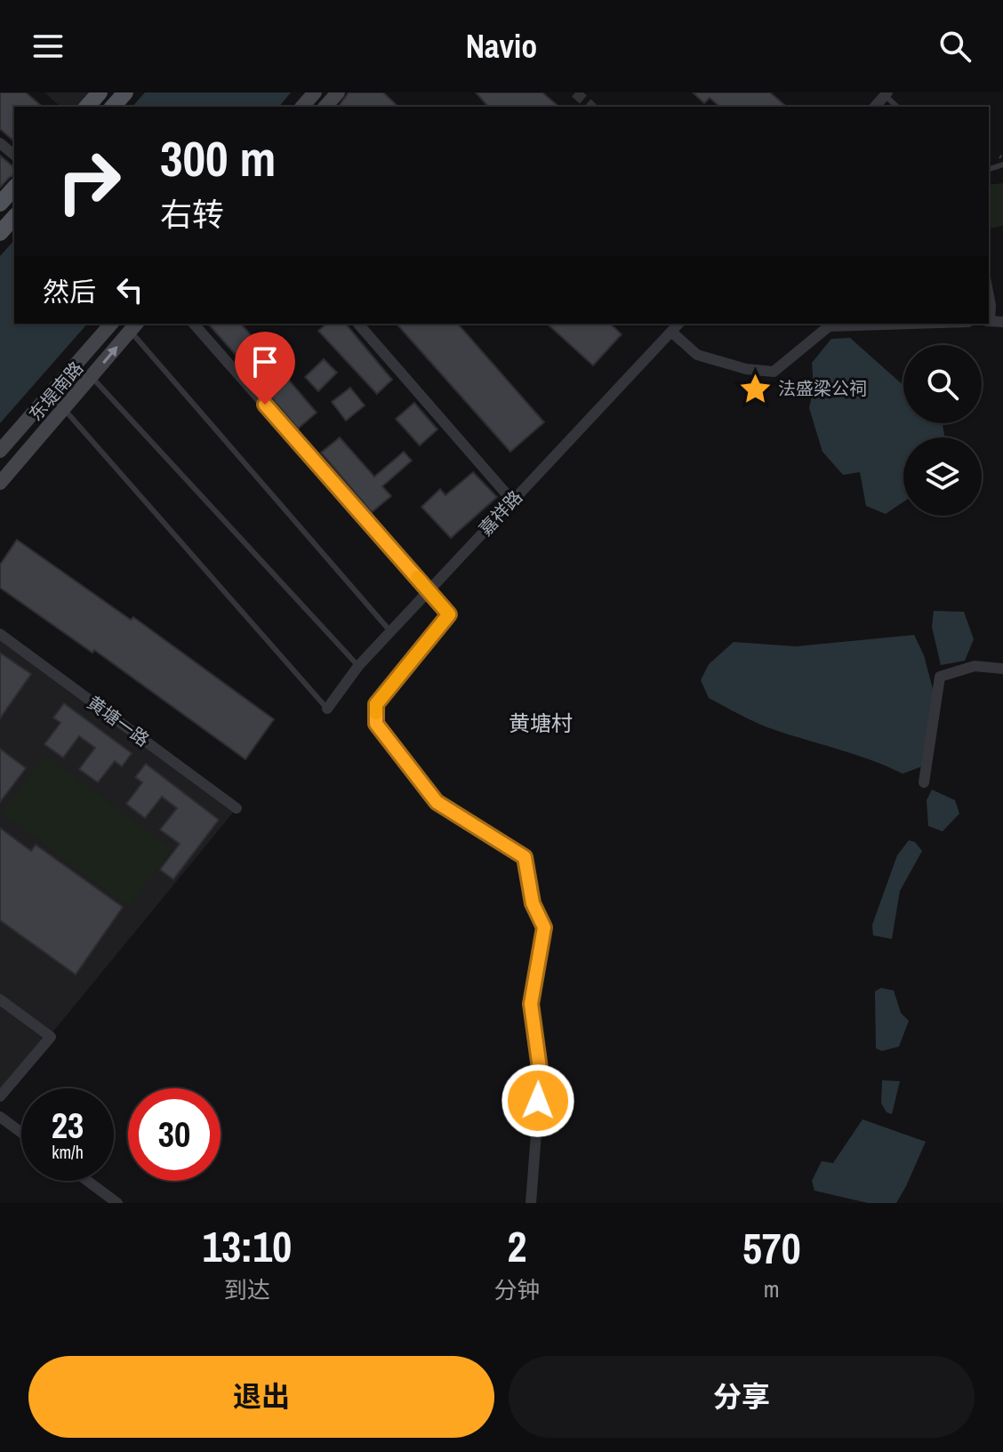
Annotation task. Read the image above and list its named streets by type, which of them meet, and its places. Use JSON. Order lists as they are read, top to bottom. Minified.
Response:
{"streets":{"main road":["东堤南路"],"street":["嘉祥路","黄塘一路"]},"districts":["黄塘村"],"places":{"place":["法盛梁公祠"]},"page":{"header":"Navio","turn":["300 m","右转"],"then":"然后","speed":"23 km/h","limit":"30","eta":["13:10","到达","2","分钟","570","m"],"buttons":["退出","分享"]}}
